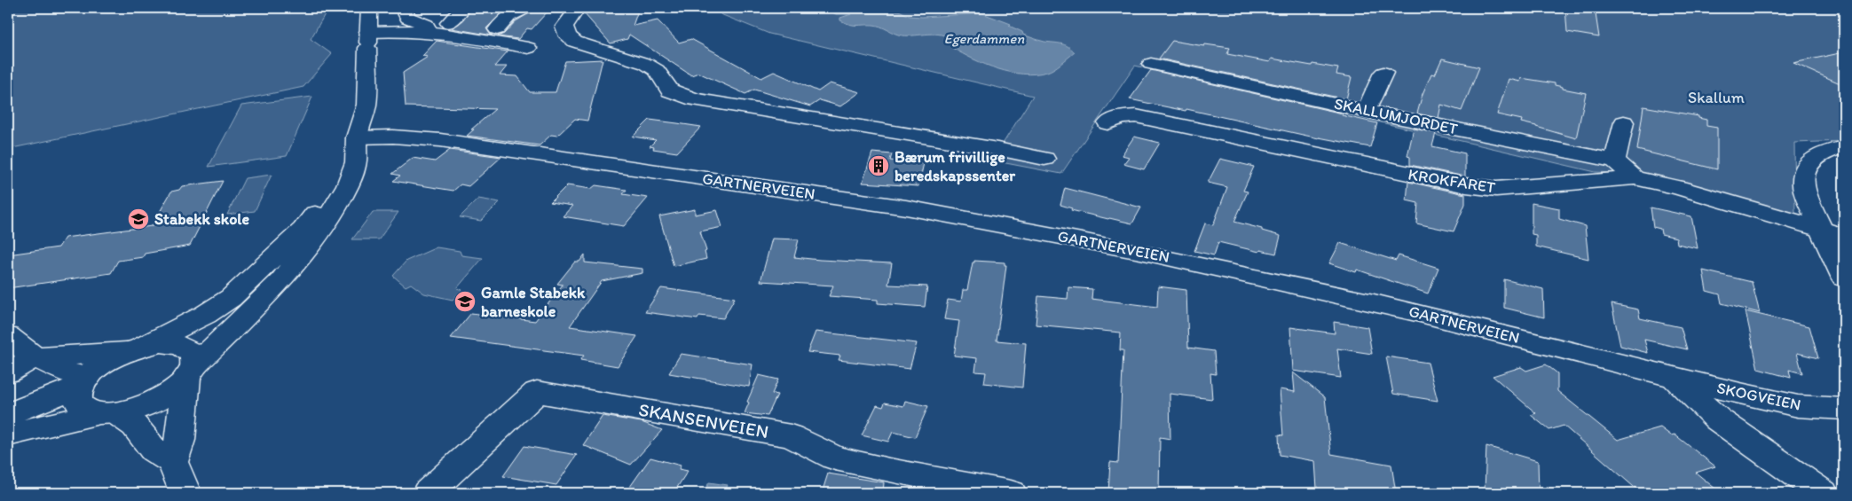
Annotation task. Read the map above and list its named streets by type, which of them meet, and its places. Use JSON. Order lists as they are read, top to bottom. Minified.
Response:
{"streets":{"street":["SKALLUMJORDET","KROKFARET","GARTNERVEIEN","SKOGVEIEN","SKANSENVEIEN"]},"crossings":[["GARTNERVEIEN","SKOGVEIEN"]],"water":["Egerdammen"],"parks":["Skallum"],"places":{"building":["Bærum frivillige beredskapssenter"],"school or university":["Stabekk skole","Gamle Stabekk barneskole"]}}
